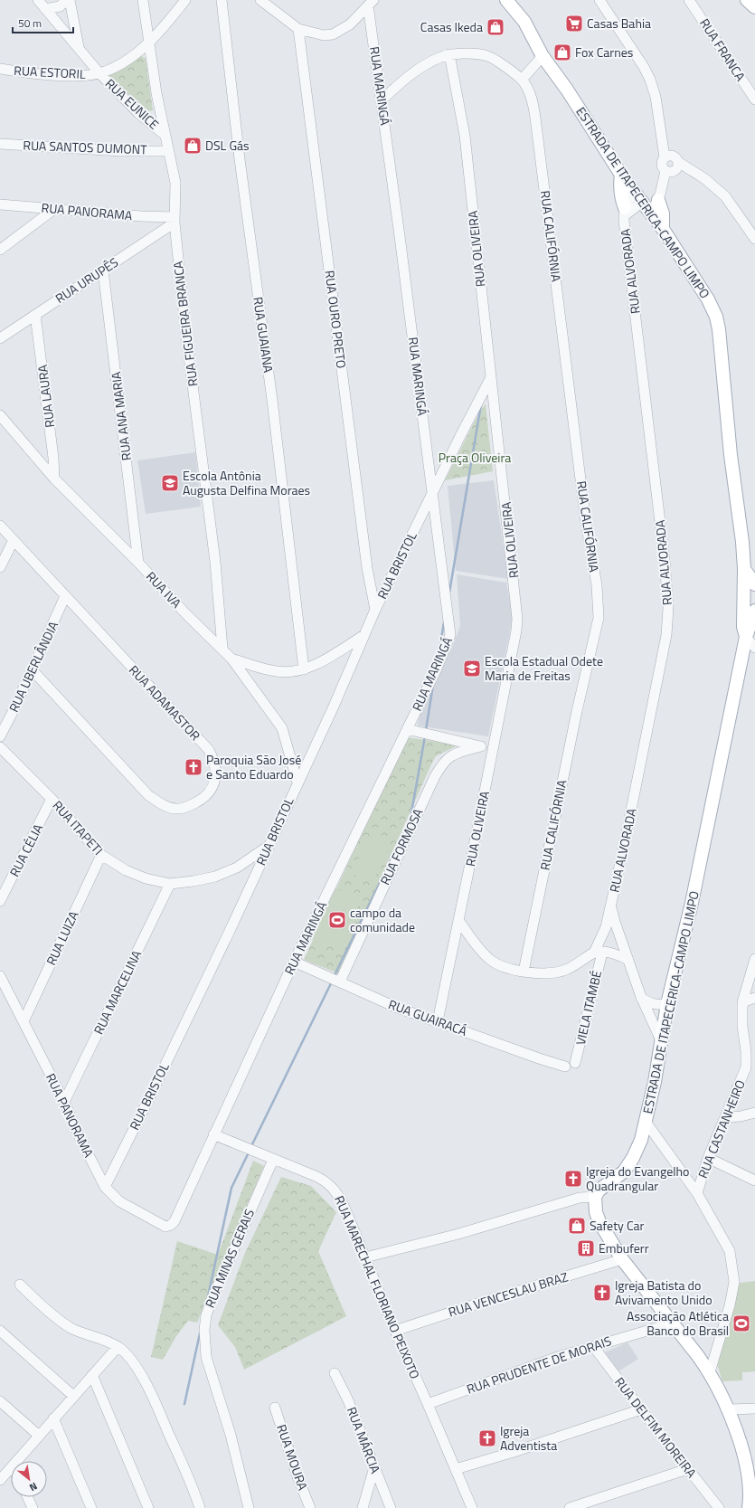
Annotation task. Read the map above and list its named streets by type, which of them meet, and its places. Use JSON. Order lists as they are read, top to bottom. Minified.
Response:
{"streets":{"main road":["ESTRADA DE ITAPECERICA-CAMPO LIMPO"],"street":["RUA FRANCA","RUA ESTORIL","RUA MARINGÁ","RUA EUNICE","RUA SANTOS DUMONT","RUA PANORAMA","RUA CALIFÓRNIA","RUA OLIVEIRA","RUA ALVORADA","RUA URUPÊS","RUA OURO PRETO","RUA FIGUEIRA BRANCA","RUA GUAIANA","RUA LAURA","RUA ANA MARIA","RUA BRISTOL","RUA IVA","RUA UBERLÂNDIA","RUA ADAMASTOR","RUA ITAPETI","RUA FORMOSA","RUA CÉLIA","RUA LUIZA","RUA MARCELINA","VIELA ITAMBÉ","RUA GUAIRACÁ","RUA CASTANHEIRO","RUA MINAS GERAIS","RUA MARECHAL FLORIANO PEIXOTO","RUA VENCESLAU BRAZ","RUA PRUDENTE DE MORAIS","RUA DELFIM MOREIRA","RUA MÁRCIA","RUA MOURA"]},"crossings":[["RUA ESTORIL","RUA EUNICE"],["RUA MARINGÁ","RUA PANORAMA"],["RUA MARINGÁ","RUA BRISTOL"],["RUA MARINGÁ","RUA GUAIRACÁ"],["RUA MARINGÁ","RUA MARECHAL FLORIANO PEIXOTO"],["RUA EUNICE","RUA FIGUEIRA BRANCA"],["RUA SANTOS DUMONT","RUA FIGUEIRA BRANCA"],["ESTRADA DE ITAPECERICA-CAMPO LIMPO","RUA ALVORADA"],["ESTRADA DE ITAPECERICA-CAMPO LIMPO","RUA CASTANHEIRO"],["RUA PANORAMA","RUA URUPÊS"],["RUA PANORAMA","RUA FIGUEIRA BRANCA"],["RUA PANORAMA","RUA BRISTOL"],["RUA PANORAMA","RUA LUIZA"],["RUA PANORAMA","RUA MARCELINA"],["RUA OLIVEIRA","RUA BRISTOL"],["RUA OLIVEIRA","RUA GUAIRACÁ"],["RUA ALVORADA","VIELA ITAMBÉ"],["RUA URUPÊS","RUA FIGUEIRA BRANCA"],["RUA URUPÊS","RUA LAURA"],["RUA URUPÊS","RUA ANA MARIA"],["RUA OURO PRETO","RUA BRISTOL"],["RUA FIGUEIRA BRANCA","RUA IVA"],["RUA LAURA","RUA IVA"],["RUA ANA MARIA","RUA IVA"],["RUA BRISTOL","RUA IVA"],["RUA BRISTOL","RUA ITAPETI"],["RUA UBERLÂNDIA","RUA ADAMASTOR"],["RUA ITAPETI","RUA CÉLIA"],["RUA ITAPETI","RUA LUIZA"],["RUA ITAPETI","RUA MARCELINA"],["RUA FORMOSA","RUA GUAIRACÁ"],["RUA MINAS GERAIS","RUA MARECHAL FLORIANO PEIXOTO"],["RUA MARECHAL FLORIANO PEIXOTO","RUA VENCESLAU BRAZ"],["RUA MARECHAL FLORIANO PEIXOTO","RUA PRUDENTE DE MORAIS"],["RUA PRUDENTE DE MORAIS","RUA DELFIM MOREIRA"]],"parks":["Praça Oliveira"],"places":{"supermarket":["Casas Bahia"],"shop":["Casas Ikeda","Fox Carnes","DSL Gás","Safety Car"],"school or university":["Escola Antônia Augusta Delfina Moraes","Escola Estadual Odete Maria de Freitas"],"church":["Paroquia São José e Santo Eduardo","Igreja do Evangelho Quadrangular","Igreja Batista do Avivamento Unido","Igreja Adventista"],"sports":["campo da comunidade","Associação Atlética Banco do Brasil"],"building":["Embuferr"]},"scale_bar":"50 m","north":"bottom right"}
